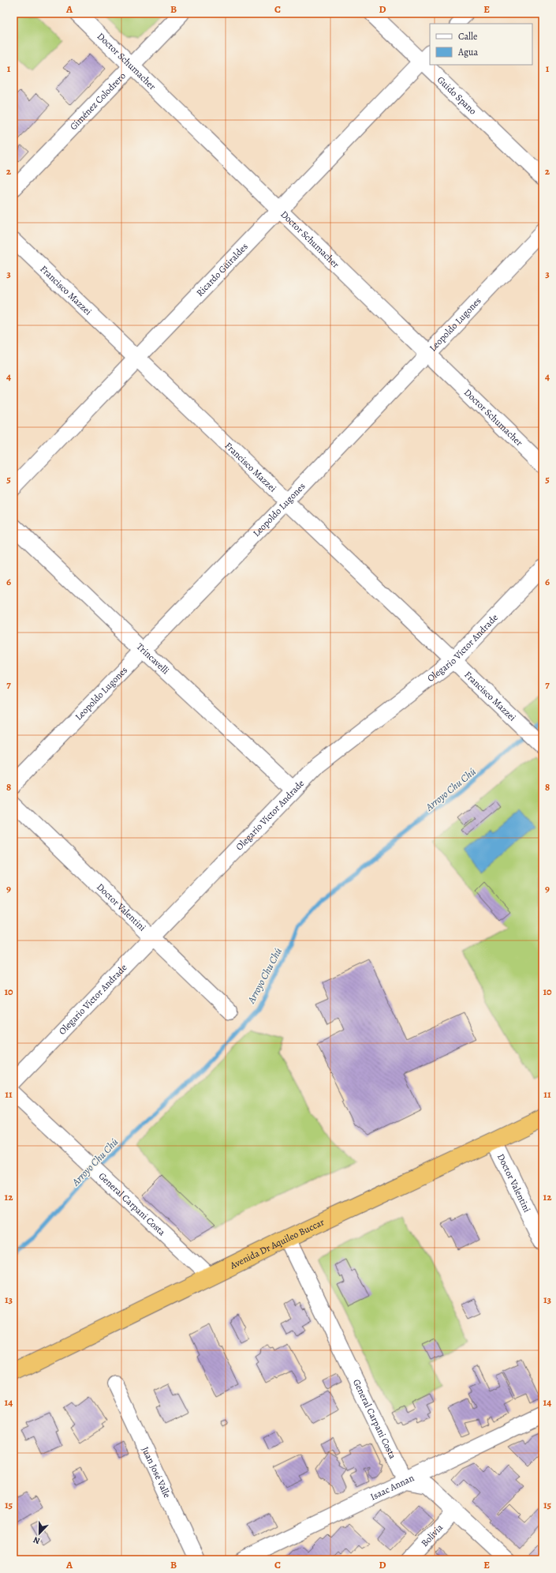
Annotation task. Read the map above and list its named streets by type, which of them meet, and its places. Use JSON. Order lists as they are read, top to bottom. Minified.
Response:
{"streets":{"highway":["Avenida Dr Aquileo Buccar"],"street":["Doctor Schumacher","Guido Spano","Giménez Colodrero","Ricardo Güiraldes","Francisco Mazzei","Leopoldo Lugones","Olegario Víctor Andrade","Trincavelli","Doctor Valentini","General Carpani Costa","Juan José Valle","Isaac Annan","Bolivia"]},"crossings":[["Doctor Schumacher","Giménez Colodrero"],["Doctor Schumacher","Ricardo Güiraldes"],["Doctor Schumacher","Leopoldo Lugones"],["Guido Spano","Ricardo Güiraldes"],["Ricardo Güiraldes","Francisco Mazzei"],["Francisco Mazzei","Leopoldo Lugones"],["Francisco Mazzei","Olegario Víctor Andrade"],["Leopoldo Lugones","Trincavelli"],["Olegario Víctor Andrade","Trincavelli"],["Olegario Víctor Andrade","Doctor Valentini"],["Doctor Valentini","Avenida Dr Aquileo Buccar"],["General Carpani Costa","Avenida Dr Aquileo Buccar"],["General Carpani Costa","Isaac Annan"]],"water":["Arroyo Chu Chú"],"legend":["Calle","Agua"],"north":"bottom","grid":{"columns":["A","B","C","D","E"],"rows":["1","2","3","4","5","6","7","8","9","10","11","12","13","14","15"]}}
